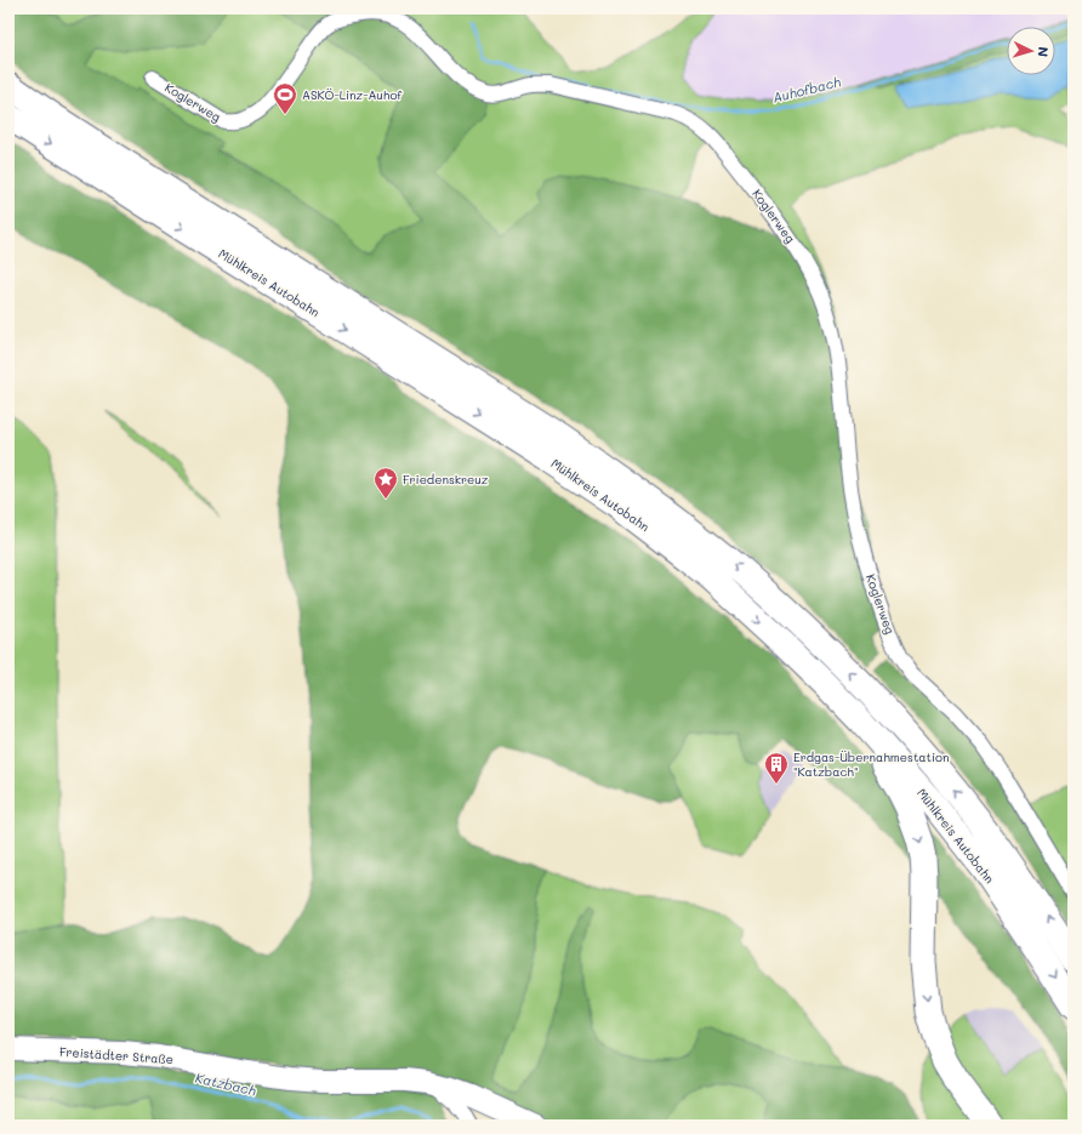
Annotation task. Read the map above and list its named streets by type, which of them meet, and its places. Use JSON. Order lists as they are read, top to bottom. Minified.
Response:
{"streets":{"highway":["Mühlkreis Autobahn"],"main road":["Freistädter Straße"],"street":["Koglerweg"]},"water":["Auhofbach","Katzbach"],"places":{"sports":["ASKÖ-Linz-Auhof"],"place":["Friedenskreuz"],"building":["Erdgas-Übernahmestation \"Katzbach\""]},"north":"right"}
